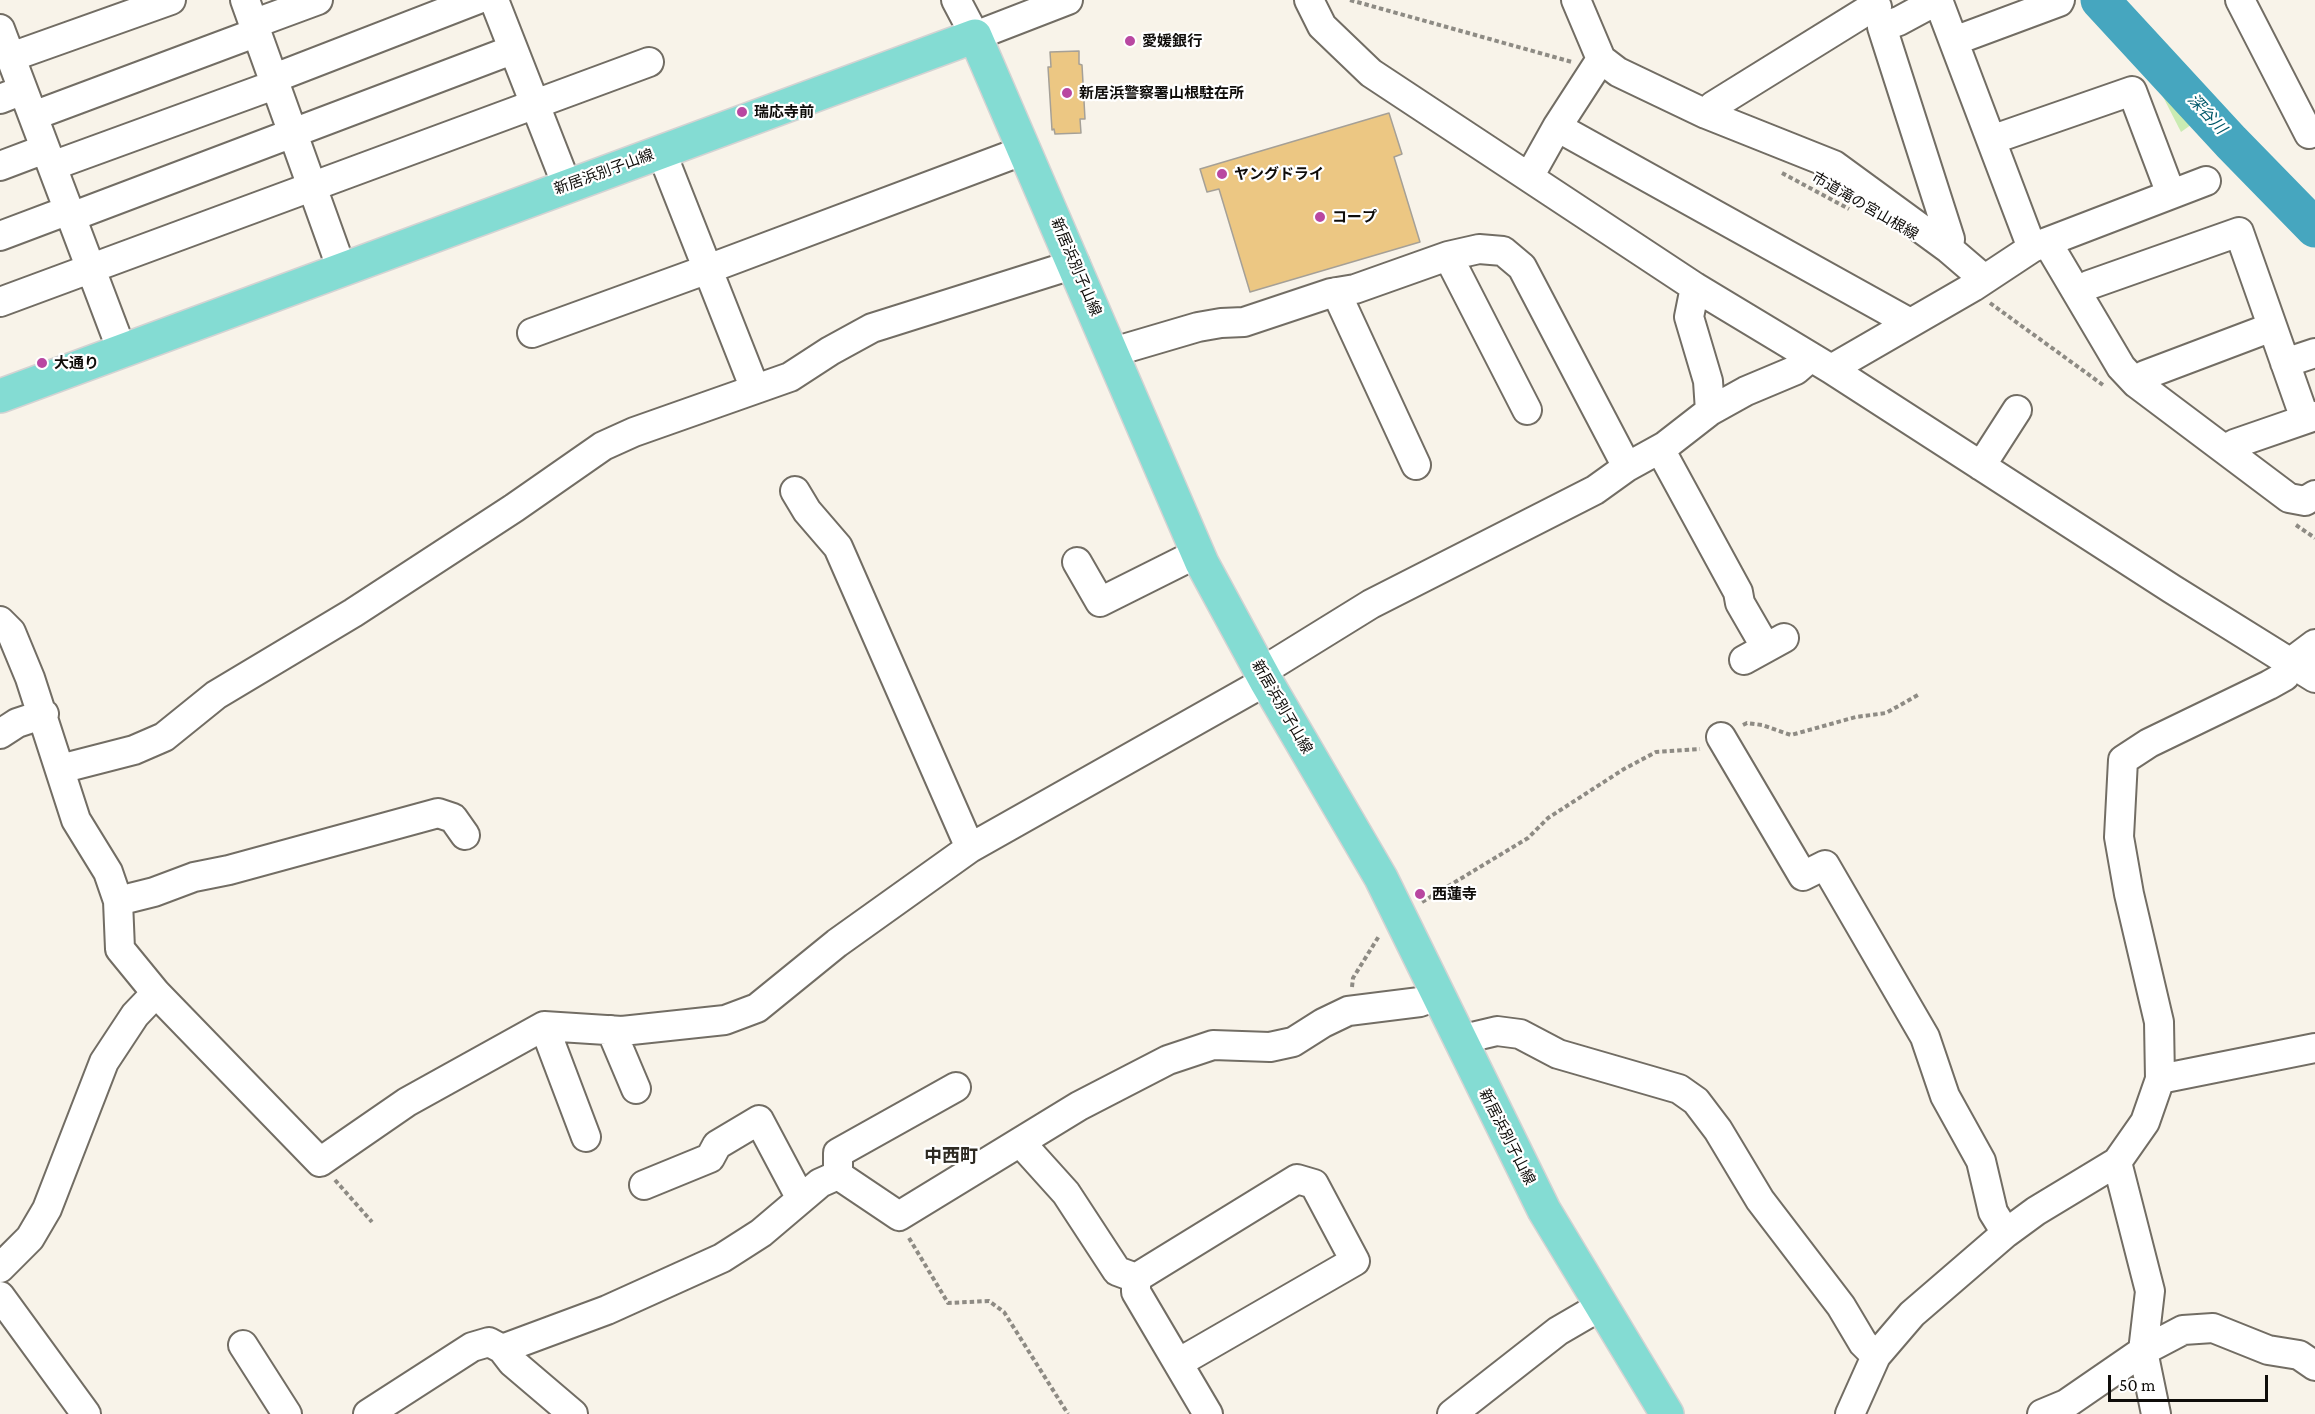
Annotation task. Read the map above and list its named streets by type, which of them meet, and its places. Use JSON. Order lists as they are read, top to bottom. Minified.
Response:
{"streets":{"main road":["新居浜別子山線"],"path":["市道滝の宮山根線"]},"districts":["中西町"],"water":["深谷川"],"places":["愛媛銀行","新居浜警察署山根駐在所","瑞応寺前","ヤングドライ","コープ","大通り","西蓮寺"],"scale_bar":"50 m"}
